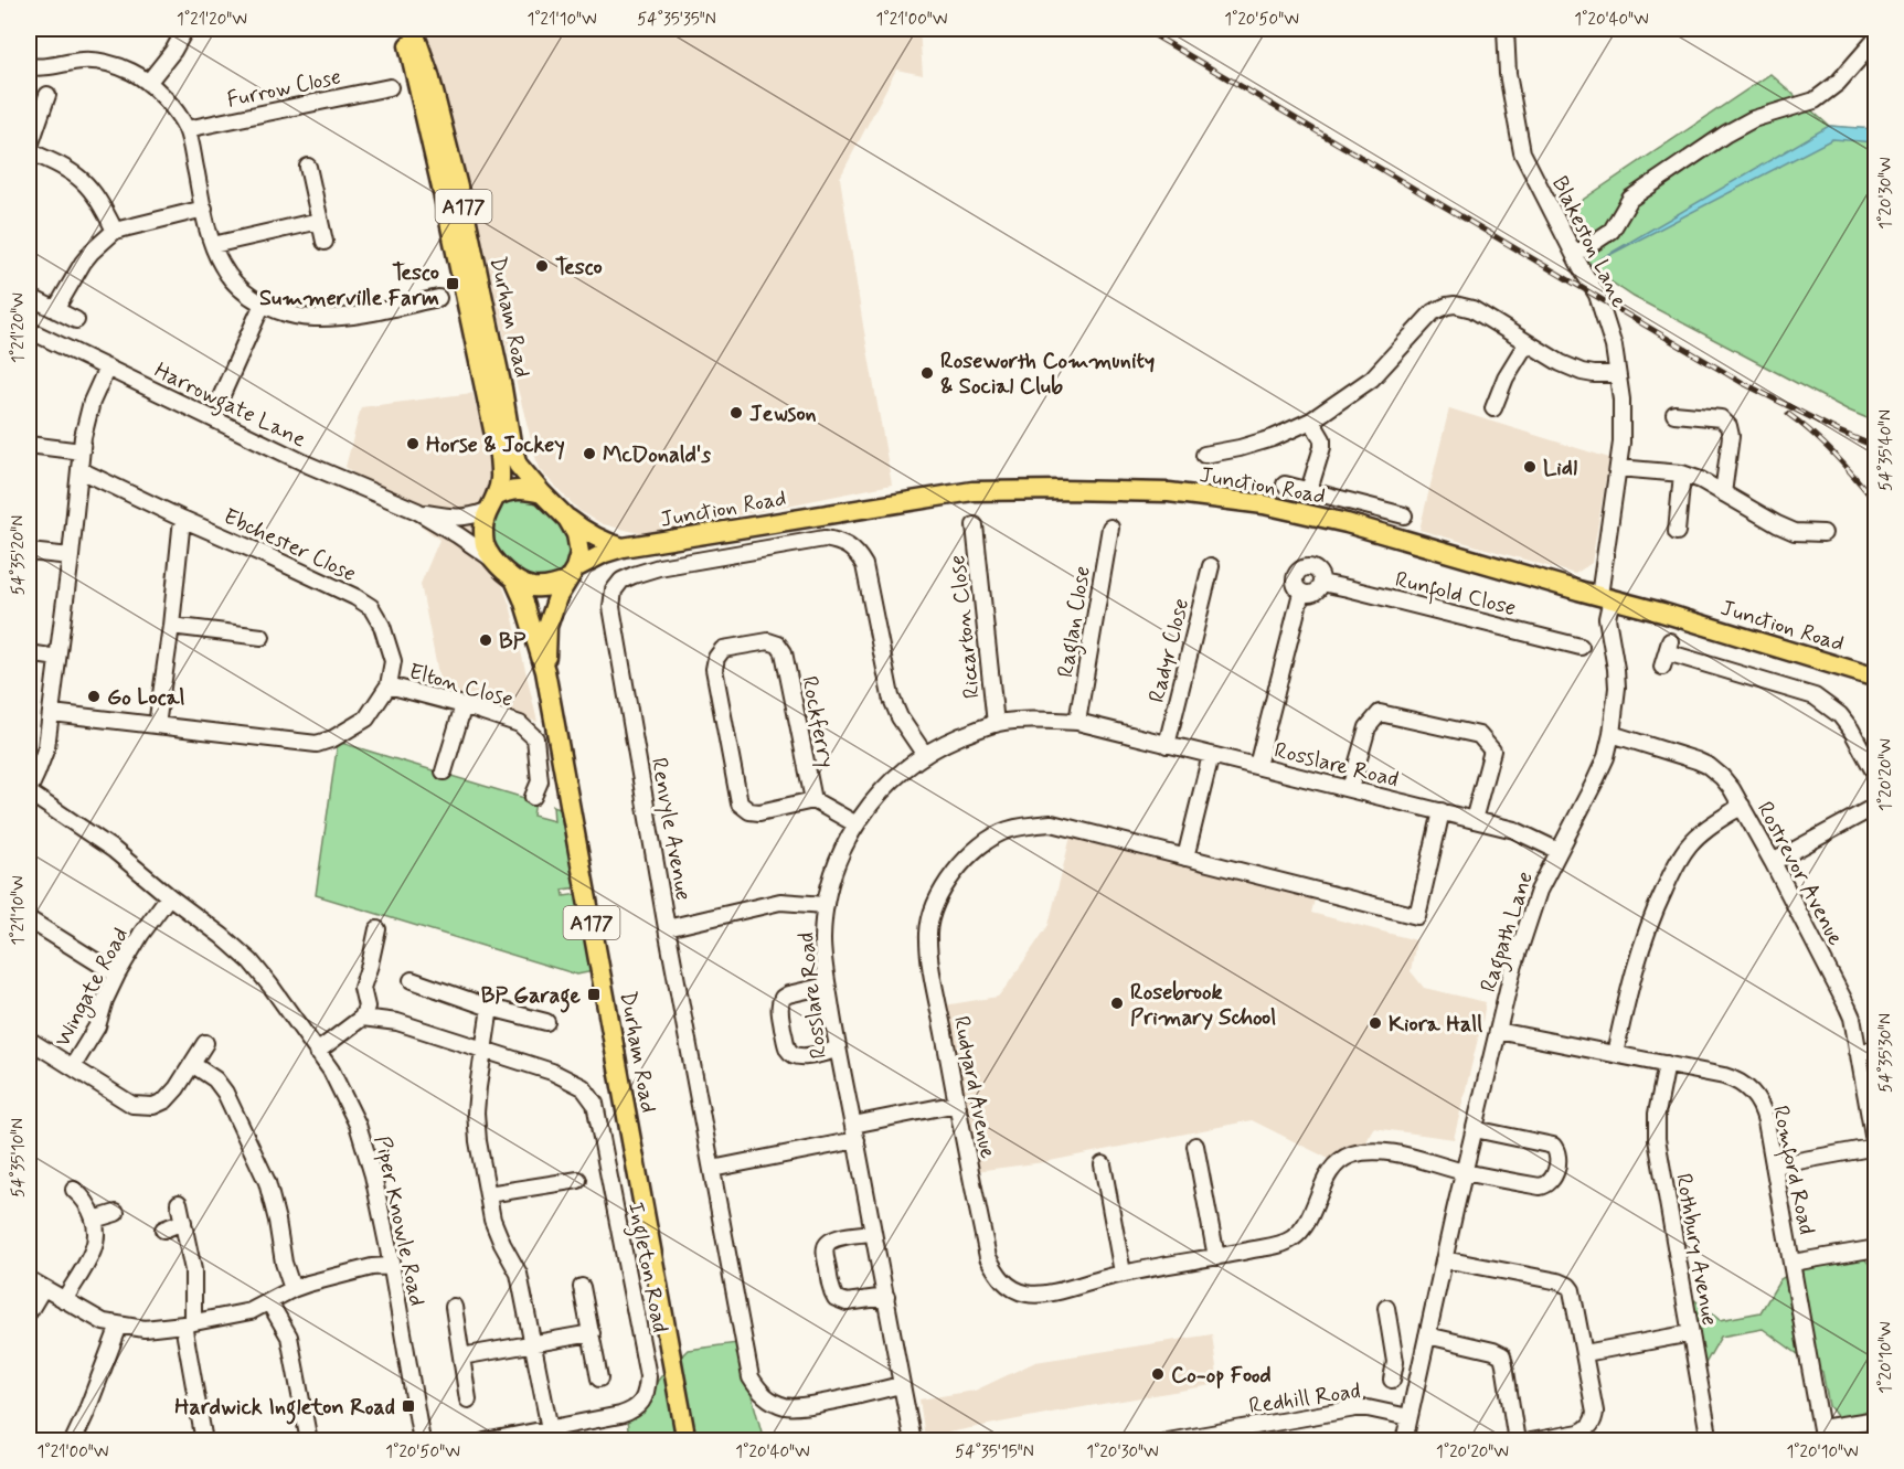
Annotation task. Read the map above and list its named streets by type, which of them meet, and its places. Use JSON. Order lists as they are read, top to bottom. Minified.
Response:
{"streets":{"main road":["A177","Durham Road","Junction Road"],"street":["Furrow Close","Blakeston Lane","Harrowgate Lane","Ebchester Close","Runfold Close","Raglan Close","Riccarton Close","Radyr Close","Elton Close","Rockferry","Rosslare Road","Renvyle Avenue","Rostrevor Avenue","Ragpath Lane","Wingate Road","Rudyard Avenue","Romford Road","Piper Knowle Road","Rothbury Avenue","Ingleton Road","Redhill Road"]},"crossings":[["Blakeston Lane","Junction Road"],["Blakeston Lane","Ragpath Lane"],["Durham Road","Harrowgate Lane"],["Durham Road","Junction Road"],["Harrowgate Lane","Junction Road"],["Junction Road","Ragpath Lane"],["Ebchester Close","Elton Close"],["Runfold Close","Rosslare Road"],["Raglan Close","Rosslare Road"],["Riccarton Close","Rosslare Road"],["Radyr Close","Rosslare Road"],["Rosslare Road","Renvyle Avenue"],["Rosslare Road","Ragpath Lane"],["Rosslare Road","Rudyard Avenue"],["Rostrevor Avenue","Ragpath Lane"],["Ragpath Lane","Rudyard Avenue"],["Ragpath Lane","Romford Road"],["Ragpath Lane","Redhill Road"],["Wingate Road","Piper Knowle Road"],["Romford Road","Rothbury Avenue"]],"places":{"other":["Tesco","Roseworth Community & Social Club","Jewson","Horse & Jockey","McDonald's","Lidl","BP","Go Local","Rosebrook Primary School","Kiora Hall","Co-op Food"],"transit":["Tesco Summerville Farm","BP Garage","Hardwick Ingleton Road"]},"coordinates":["1°21'20\"W","1°21'10\"W","54°35'35\"N","1°21'00\"W","1°20'50\"W","1°20'40\"W","1°20'30\"W","54°35'40\"N","54°35'20\"N","1°20'20\"W","54°35'30\"N","54°35'10\"N","1°20'10\"W","54°35'15\"N"]}
